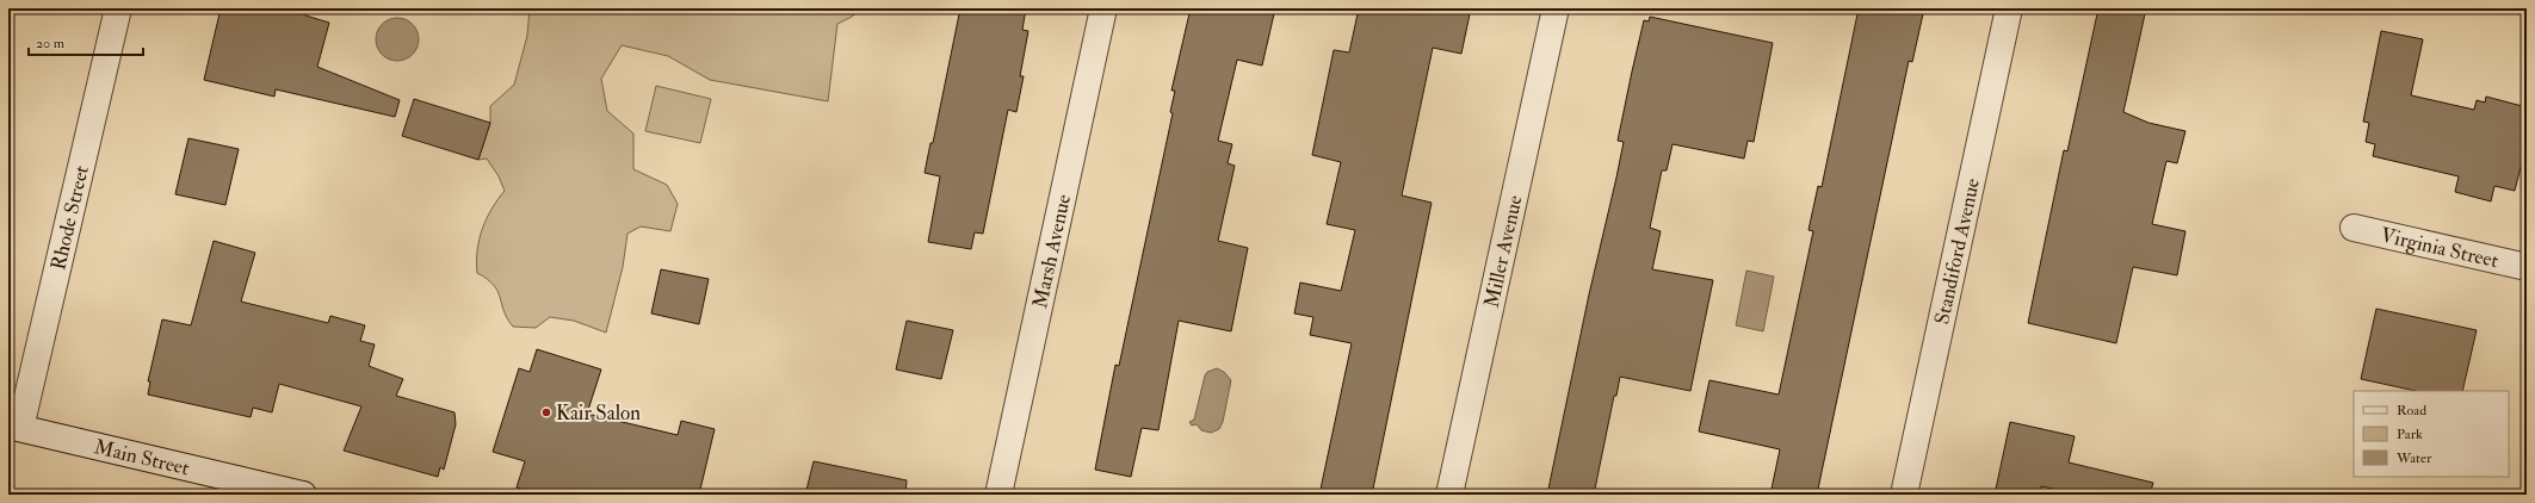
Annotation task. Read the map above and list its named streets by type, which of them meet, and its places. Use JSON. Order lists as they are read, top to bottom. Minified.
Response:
{"streets":{"street":["Rhode Street","Virginia Street","Marsh Avenue","Miller Avenue","Standiford Avenue","Main Street"]},"crossings":[["Rhode Street","Main Street"]],"places":["Kair Salon"],"legend":["Road","Park","Water"],"scale_bar":"20 m"}
